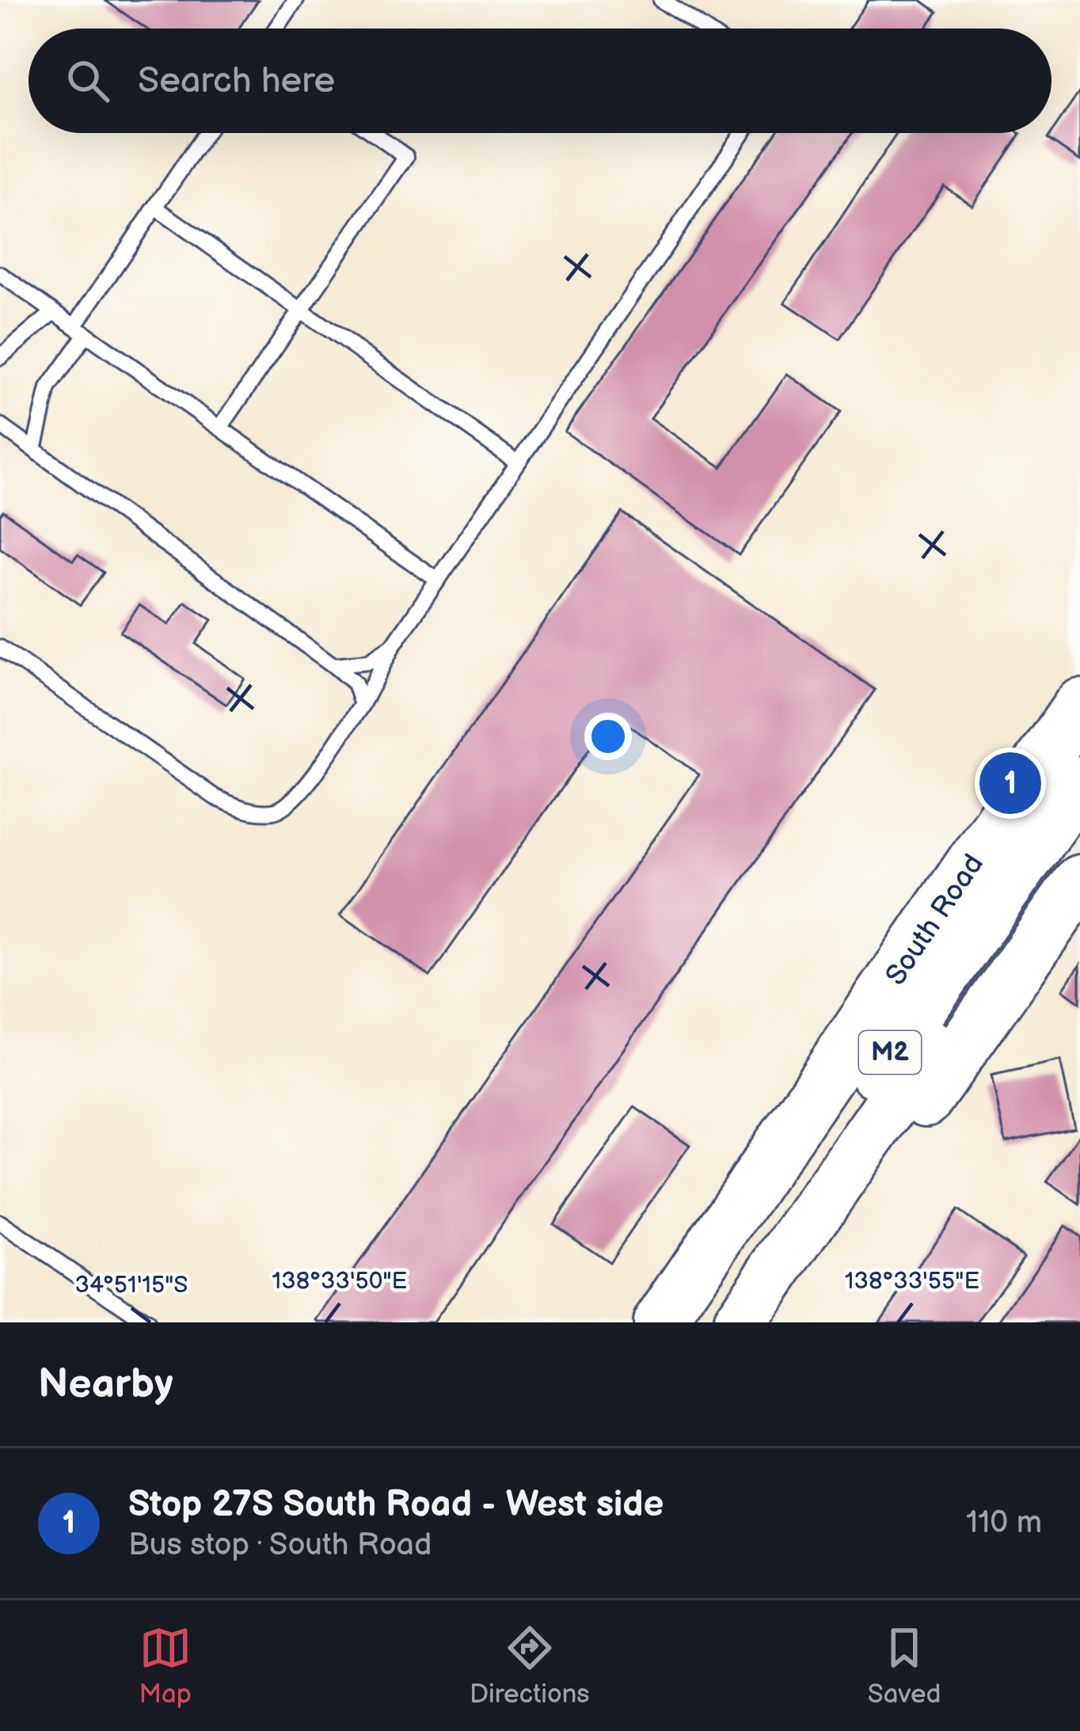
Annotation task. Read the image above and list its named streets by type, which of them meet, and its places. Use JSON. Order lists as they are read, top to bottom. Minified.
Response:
{"streets":{"highway":["South Road","M2"]},"page":{"search":"Search here","pins":"1","heading":"Nearby","list":[{"mark":"1","name":"Stop 27S South Road - West side","note":"Bus stop · South Road","value":"110 m"}],"nav":["Map","Directions","Saved"]},"coordinates":["138°33'50\"E","138°33'55\"E","34°51'15\"S"]}
